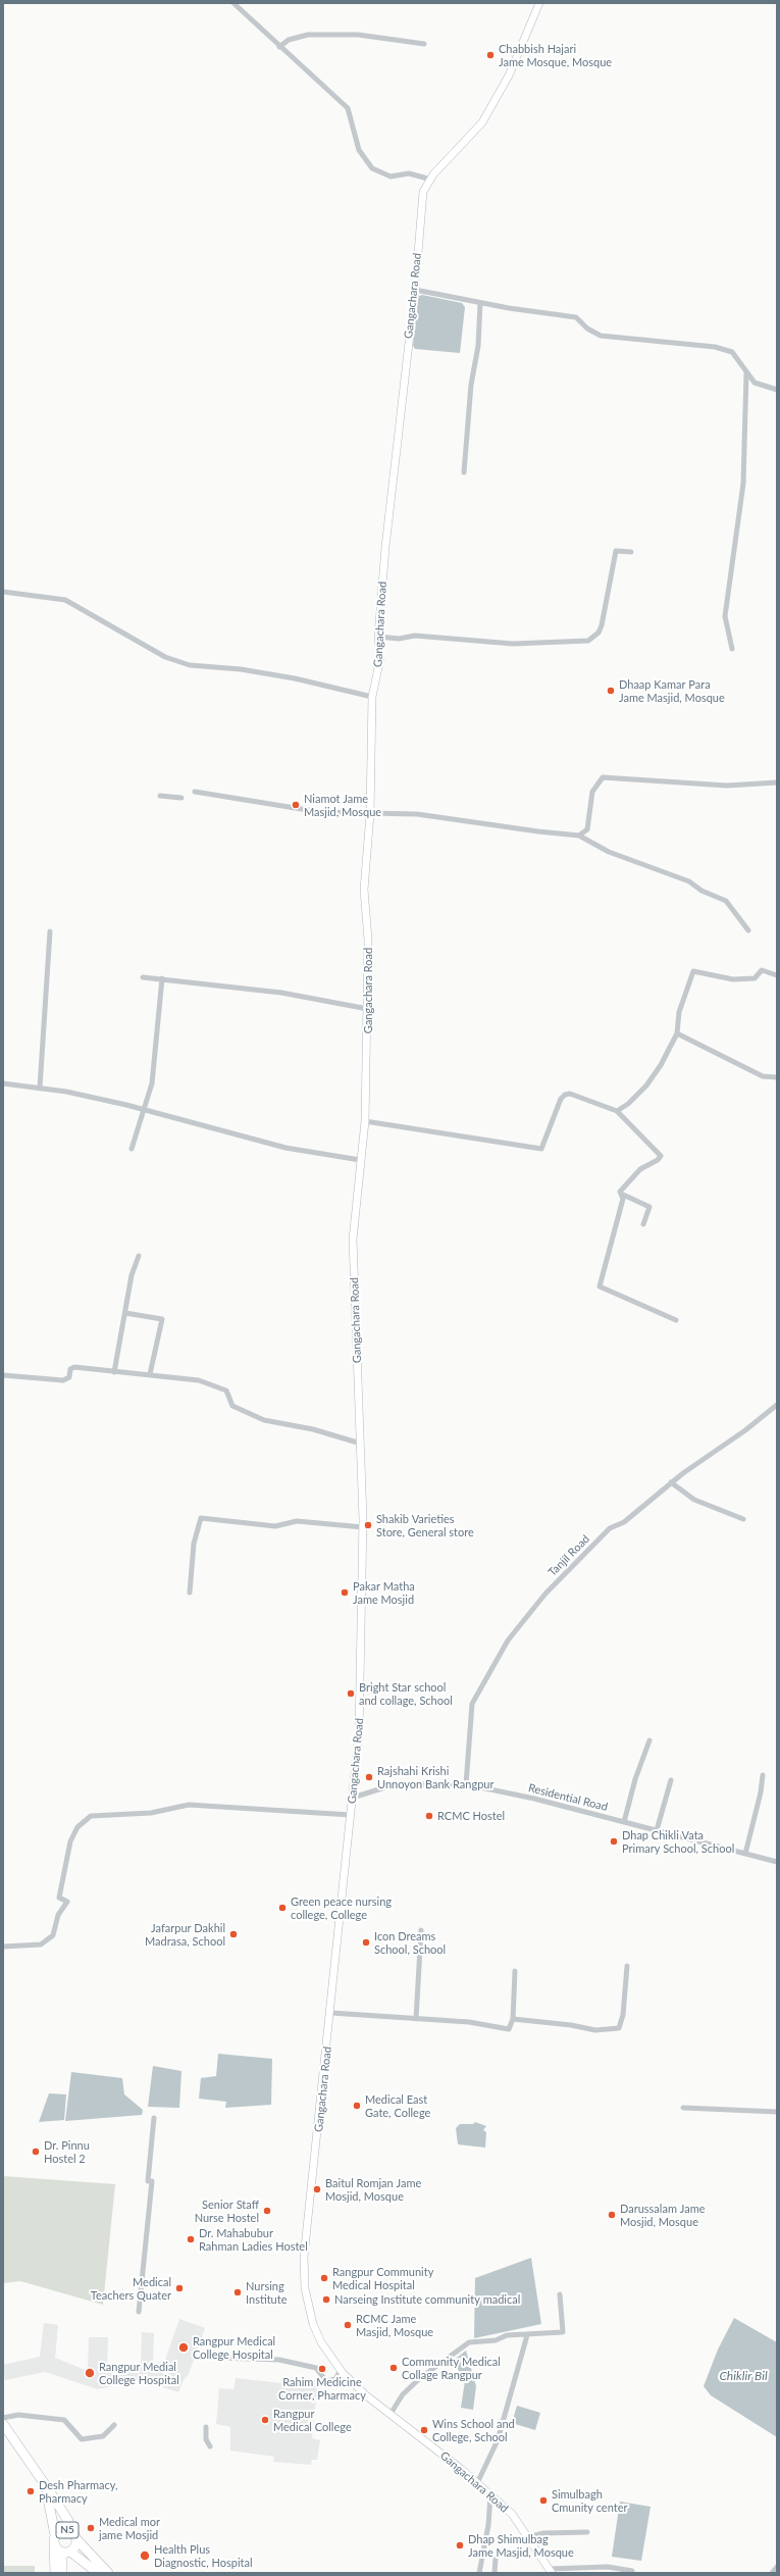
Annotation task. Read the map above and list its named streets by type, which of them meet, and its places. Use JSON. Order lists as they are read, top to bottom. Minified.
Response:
{"streets":{"highway":["N5"],"main road":["Gangachara Road"],"street":["Tanjil Road","Residential Road"]},"crossings":[["Gangachara Road","Residential Road"],["Tanjil Road","Residential Road"]],"water":["Chiklir Bil"],"places":["Chabbish Hajari Jame Mosque, Mosque","Dhaap Kamar Para Jame Masjid, Mosque","Niamot Jame Masjid, Mosque","Shakib Varieties Store, General store","Pakar Matha Jame Mosjid","Bright Star school and collage, School","Rajshahi Krishi Unnoyon Bank Rangpur","RCMC Hostel","Dhap Chikli Vata Primary School, School","Green peace nursing college, College","Jafarpur Dakhil Madrasa, School","Icon Dreams School, School","Medical East Gate, College","Dr. Pinnu Hostel 2","Baitul Romjan Jame Mosjid, Mosque","Senior Staff Nurse Hostel","Darussalam Jame Mosjid, Mosque","Dr. Mahabubur Rahman Ladies Hostel","Rangpur Community Medical Hospital","Medical Teachers Quater","Nursing Institute","Narseing Institute community madical","RCMC Jame Masjid, Mosque","Rangpur Medical College Hospital","Community Medical Collage Rangpur","Rahim Medicine Corner, Pharmacy","Rangpur Medial College Hospital","Rangpur Medical College","Wins School and College, School","Desh Pharmacy, Pharmacy","Simulbagh Cmunity center","Medical mor jame Mosjid","Dhap Shimulbag Jame Masjid, Mosque","Health Plus Diagnostic, Hospital"]}
